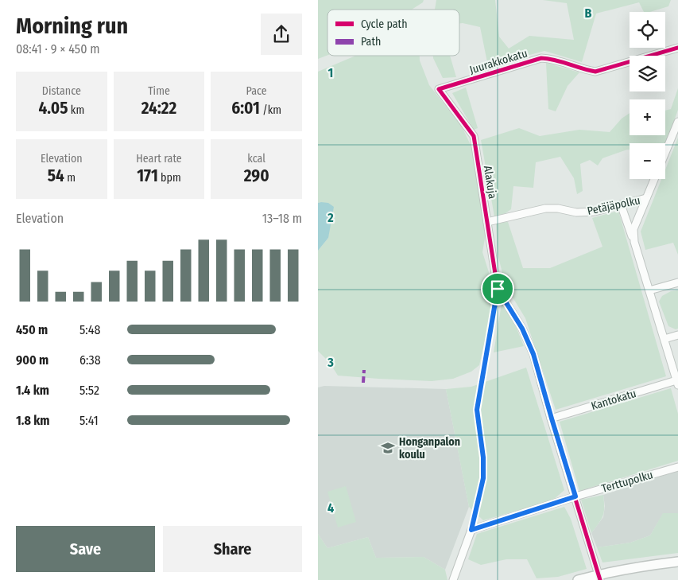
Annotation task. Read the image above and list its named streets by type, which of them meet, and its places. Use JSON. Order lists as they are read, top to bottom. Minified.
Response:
{"streets":{"street":["Juurakkokatu","Alakuja","Petäjäpolku","Kantokatu","Terttupolku"]},"crossings":[["Juurakkokatu","Alakuja"],["Alakuja","Petäjäpolku"],["Alakuja","Kantokatu"]],"places":{"school or university":["Honganpalon koulu"]},"legend":["Cycle path","Path"],"page":{"heading":["Morning run","08:41 · 9 × 450 m"],"map_buttons":["+","−"],"stats":[["Distance","4.05 km"],["Time","24:22"],["Pace","6:01 /km"],["Elevation","54 m"],["Heart rate","171 bpm"],["kcal","290"]],"chart":["Elevation","13–18 m"],"list":[{"name":"450 m","note":"5:48"},{"name":"900 m","note":"6:38"},{"name":"1.4 km","note":"5:52"},{"name":"1.8 km","note":"5:41"}],"buttons":["Save","Share"]},"grid":{"columns":["B"],"rows":["1","2","3","4"]}}
